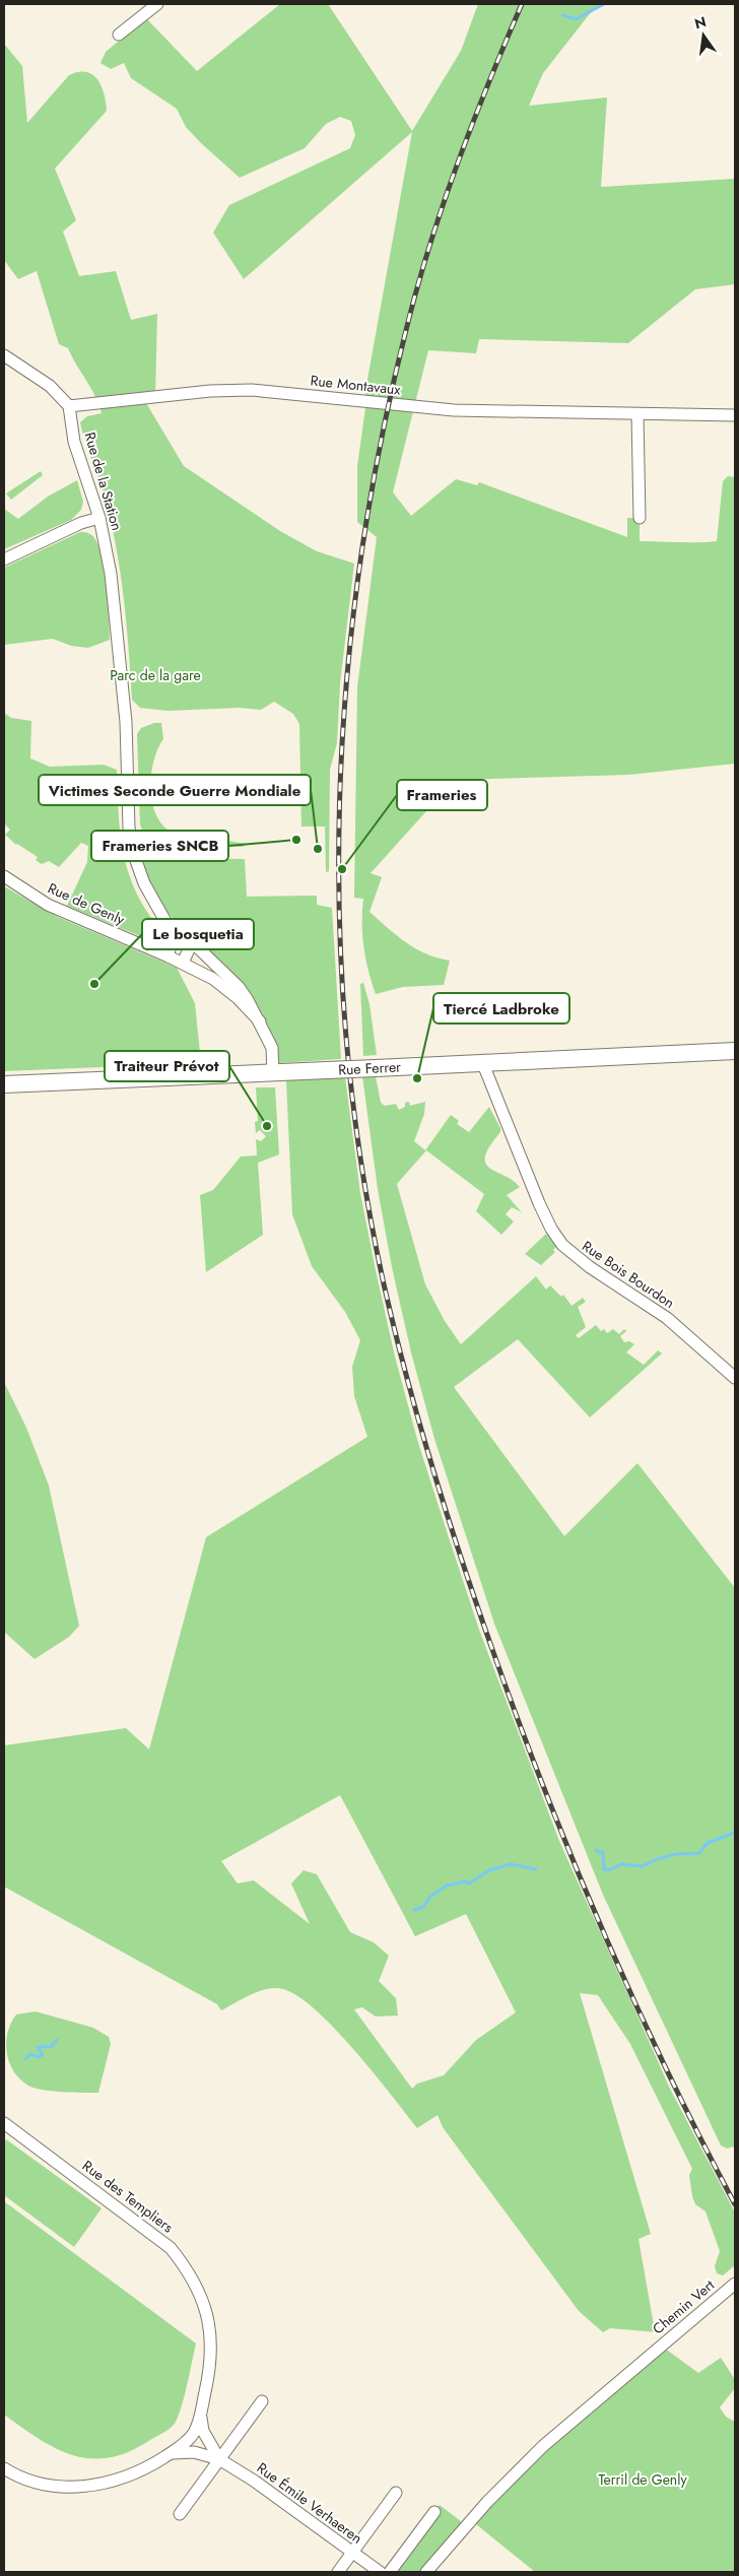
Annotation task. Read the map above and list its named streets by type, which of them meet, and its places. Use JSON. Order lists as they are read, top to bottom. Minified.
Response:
{"streets":{"main road":["Rue Ferrer"],"street":["Rue Montavaux","Rue de la Station","Rue de Genly","Rue Bois Bourdon","Rue des Templiers","Chemin Vert","Rue Émile Verhaeren"]},"crossings":[["Rue Montavaux","Rue de la Station"],["Rue Ferrer","Rue Bois Bourdon"],["Rue des Templiers","Rue Émile Verhaeren"]],"parks":["Parc de la gare","Terril de Genly"],"places":["Frameries SNCB","Victimes Seconde Guerre Mondiale","Frameries","Le bosquetia","Tiercé Ladbroke","Traiteur Prévot"],"north":"top"}
